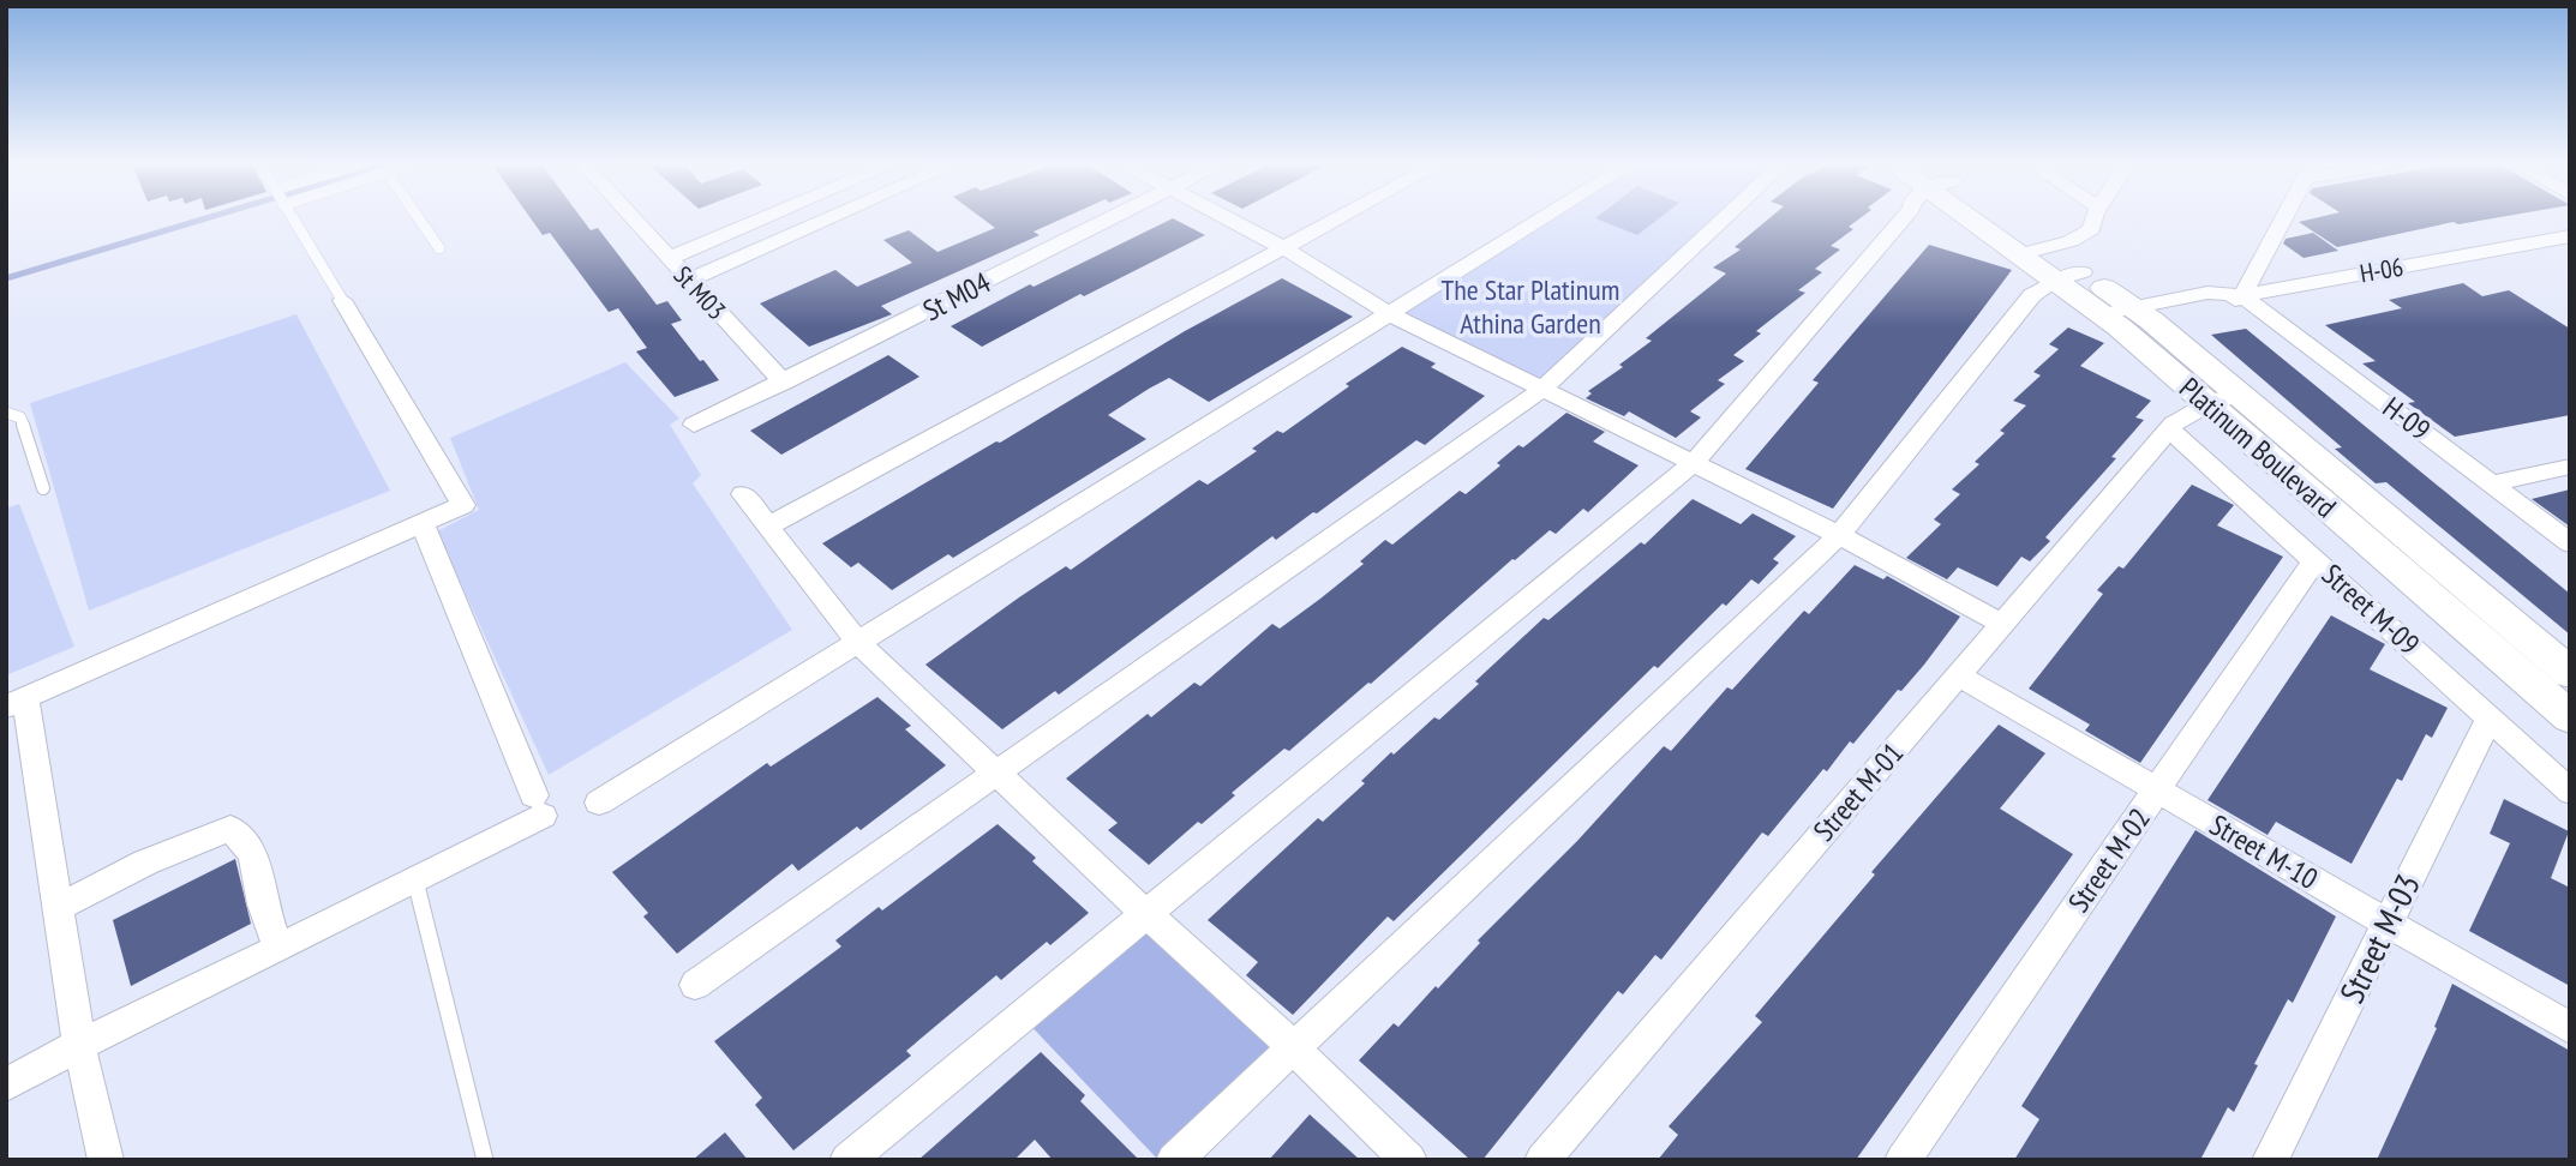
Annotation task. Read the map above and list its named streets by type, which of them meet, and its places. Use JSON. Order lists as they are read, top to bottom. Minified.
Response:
{"streets":{"street":["H-06","St M03","St M04","H-09","Platinum Boulevard","Street M-09","Street M-01","Street M-10","Street M-02","Street M-03"]},"crossings":[["H-06","H-09"],["H-06","Platinum Boulevard"],["St M03","St M04"],["Platinum Boulevard","Street M-01"],["Street M-09","Street M-01"],["Street M-09","Street M-02"],["Street M-09","Street M-03"],["Street M-01","Street M-10"],["Street M-10","Street M-02"],["Street M-10","Street M-03"]],"parks":["The Star Platinum Athina Garden"]}
